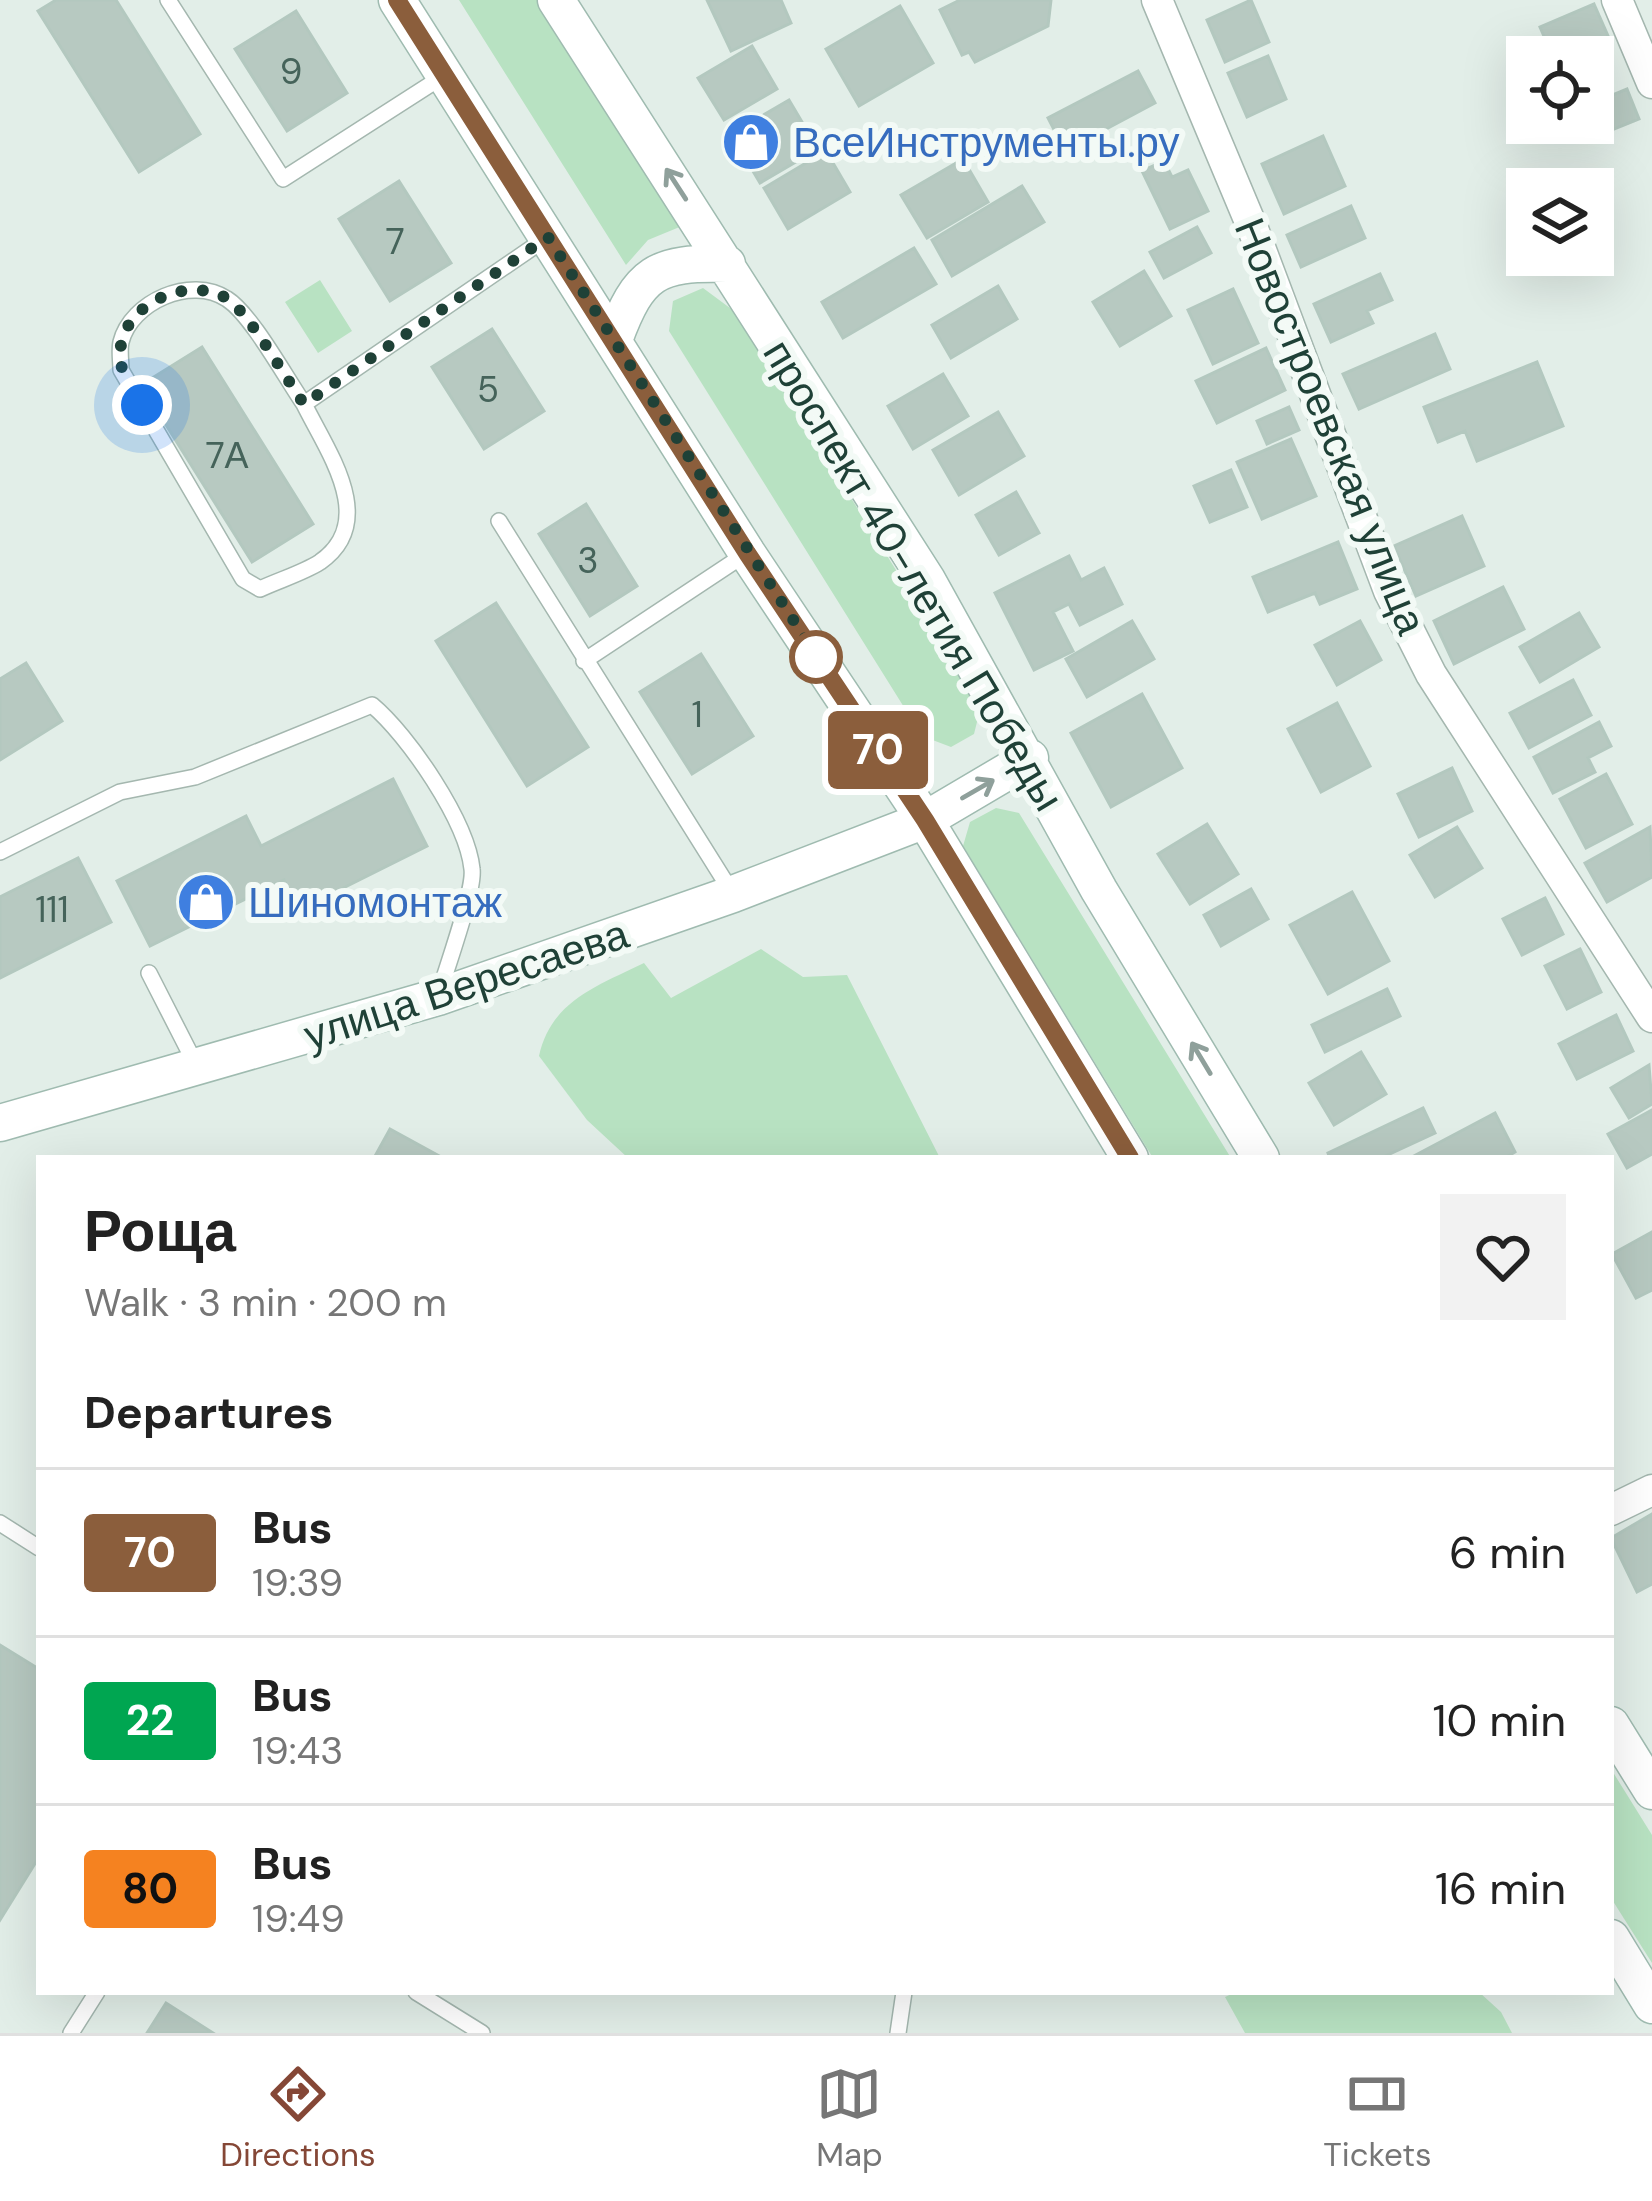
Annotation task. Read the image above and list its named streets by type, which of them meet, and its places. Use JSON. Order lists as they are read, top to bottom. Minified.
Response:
{"streets":{"main road":["проспект 40-летия Победы","улица Вересаева"],"street":["Новостроевская улица"]},"crossings":[["проспект 40-летия Победы","улица Вересаева"]],"places":{"shop":["ВсеИнструменты.ру","Шиномонтаж"]},"lines":["bus line 70"],"house_numbers":["9","7","5","7А","3","1","111"],"page":{"on_map":"70","heading":[["Роща","Walk · 3 min · 200 m"],"Departures"],"list":[{"mark":"70","name":"Bus","note":"19:39","value":"6 min"},{"mark":"22","name":"Bus","note":"19:43","value":"10 min"},{"mark":"80","name":"Bus","note":"19:49","value":"16 min"}],"tabs":["Directions","Map","Tickets"]}}
